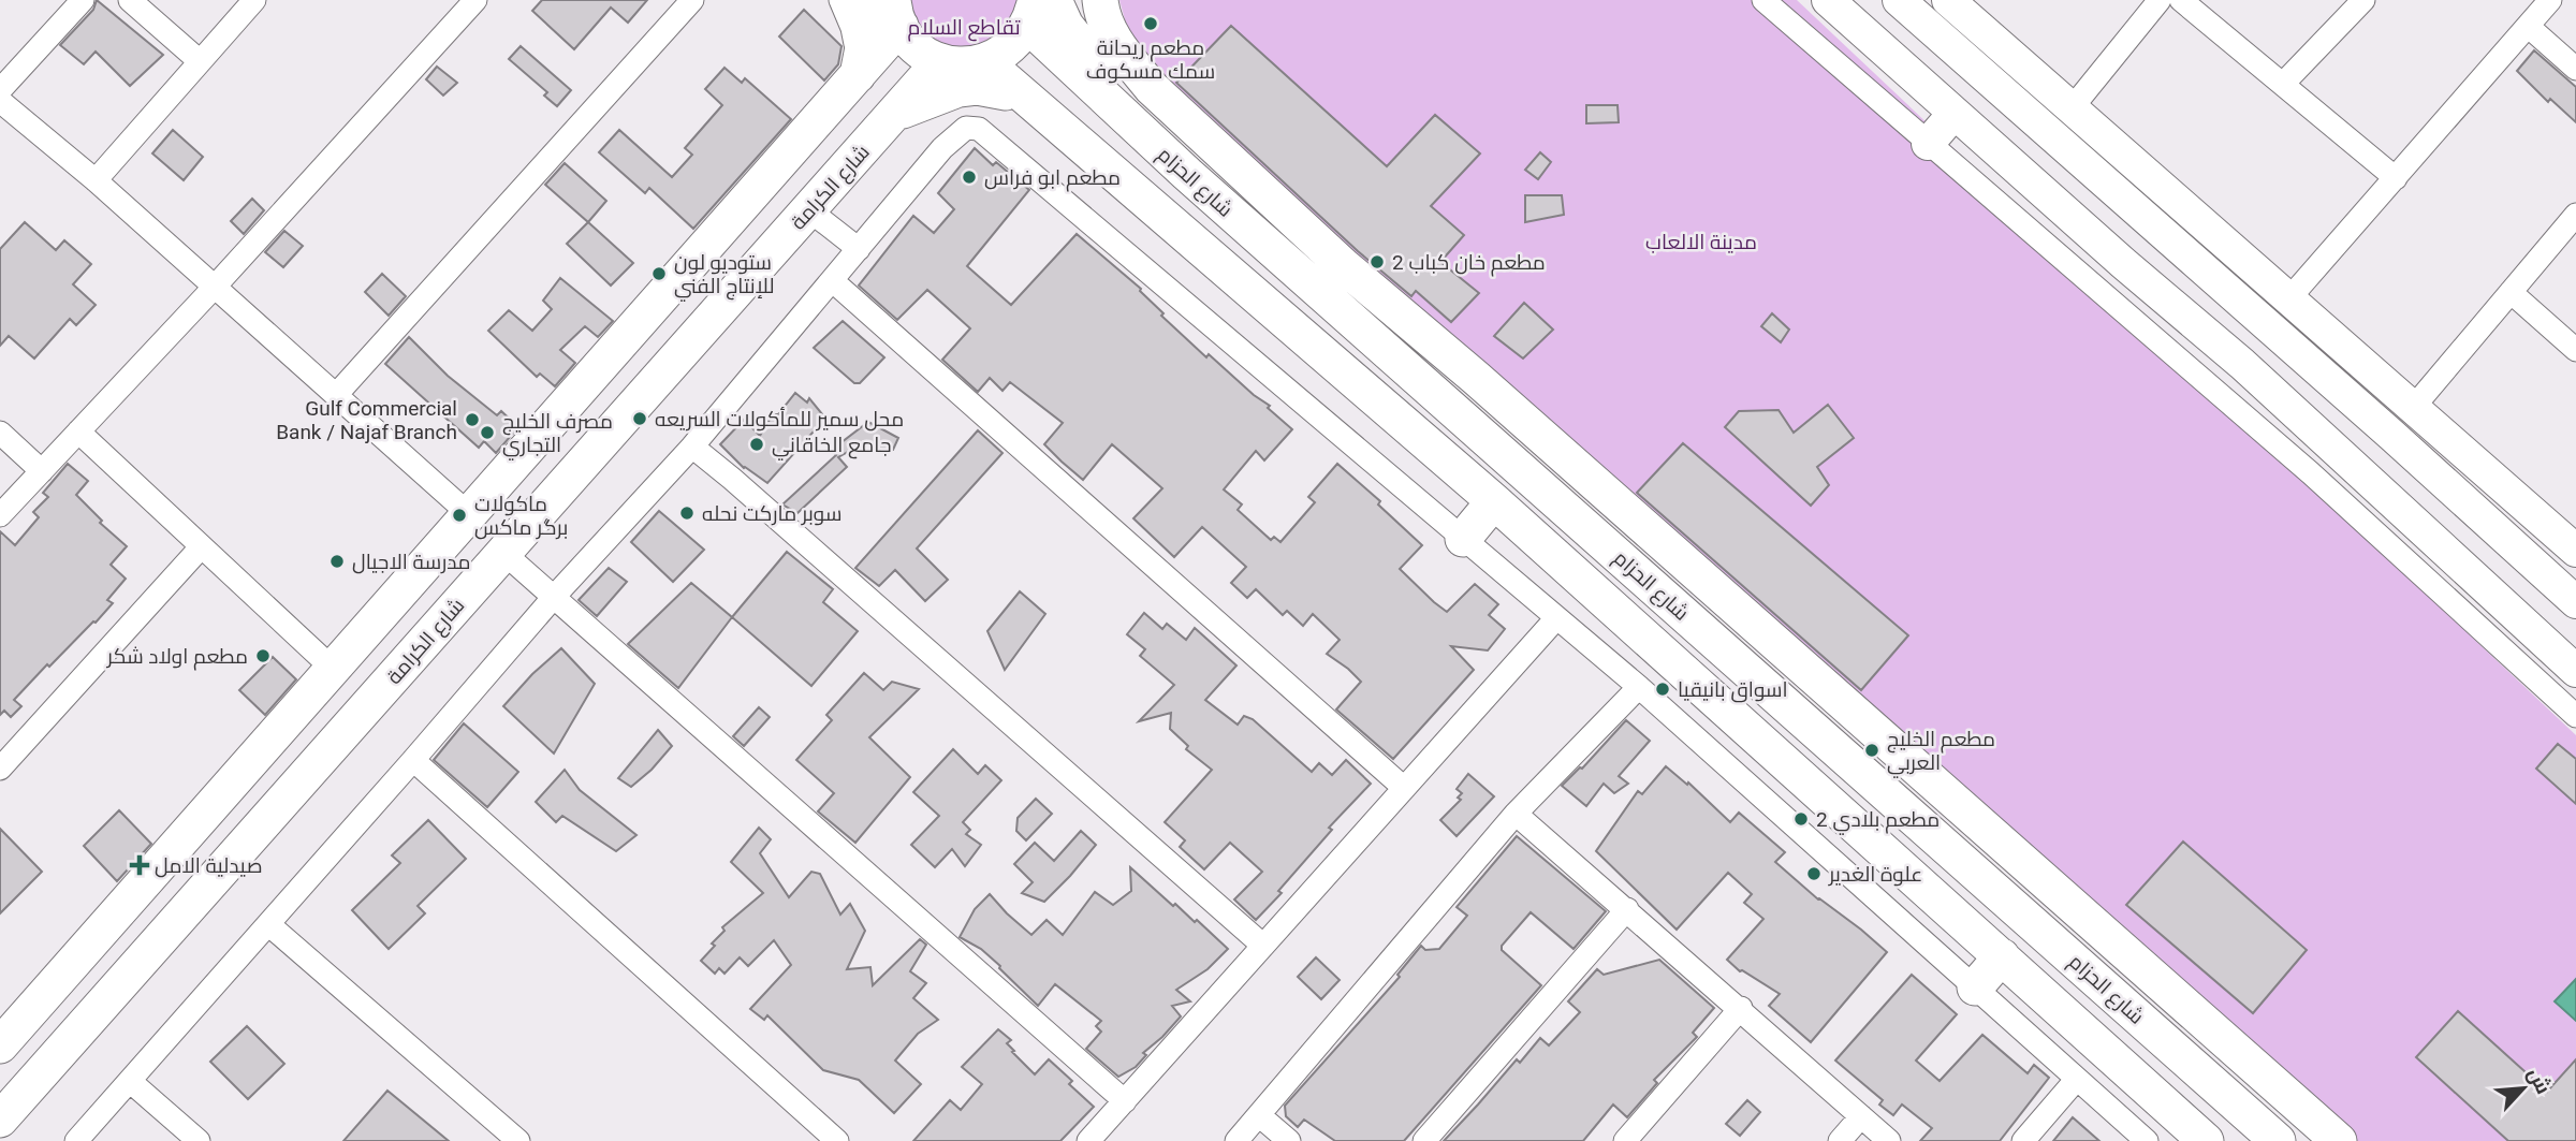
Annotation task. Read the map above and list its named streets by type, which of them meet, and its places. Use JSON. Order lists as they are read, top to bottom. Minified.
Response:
{"streets":{"main road":["شارع الحزام","شارع الكرامة"]},"parks":["تقاطع السلام","مدينة الالعاب"],"places":{"other":["مطعم ريحانة سمك مسكوف","مطعم ابو فراس","مطعم خان كباب 2","ستوديو لون للإنتاج الفني","محل سمير للمأكولات السريعه","Gulf Commercial Bank / Najaf Branch","مصرف الخليج التجاري","جامع الخاقاني","سوبر ماركت نحله","ماكولات برگر ماكس","مدرسة الاجيال","مطعم اولاد شكر","اسواق بانيقيا","مطعم الخليج العربي","مطعم بلادي 2","علوة الغدير"],"health":["صيدلية الامل"]},"north":"top right"}
